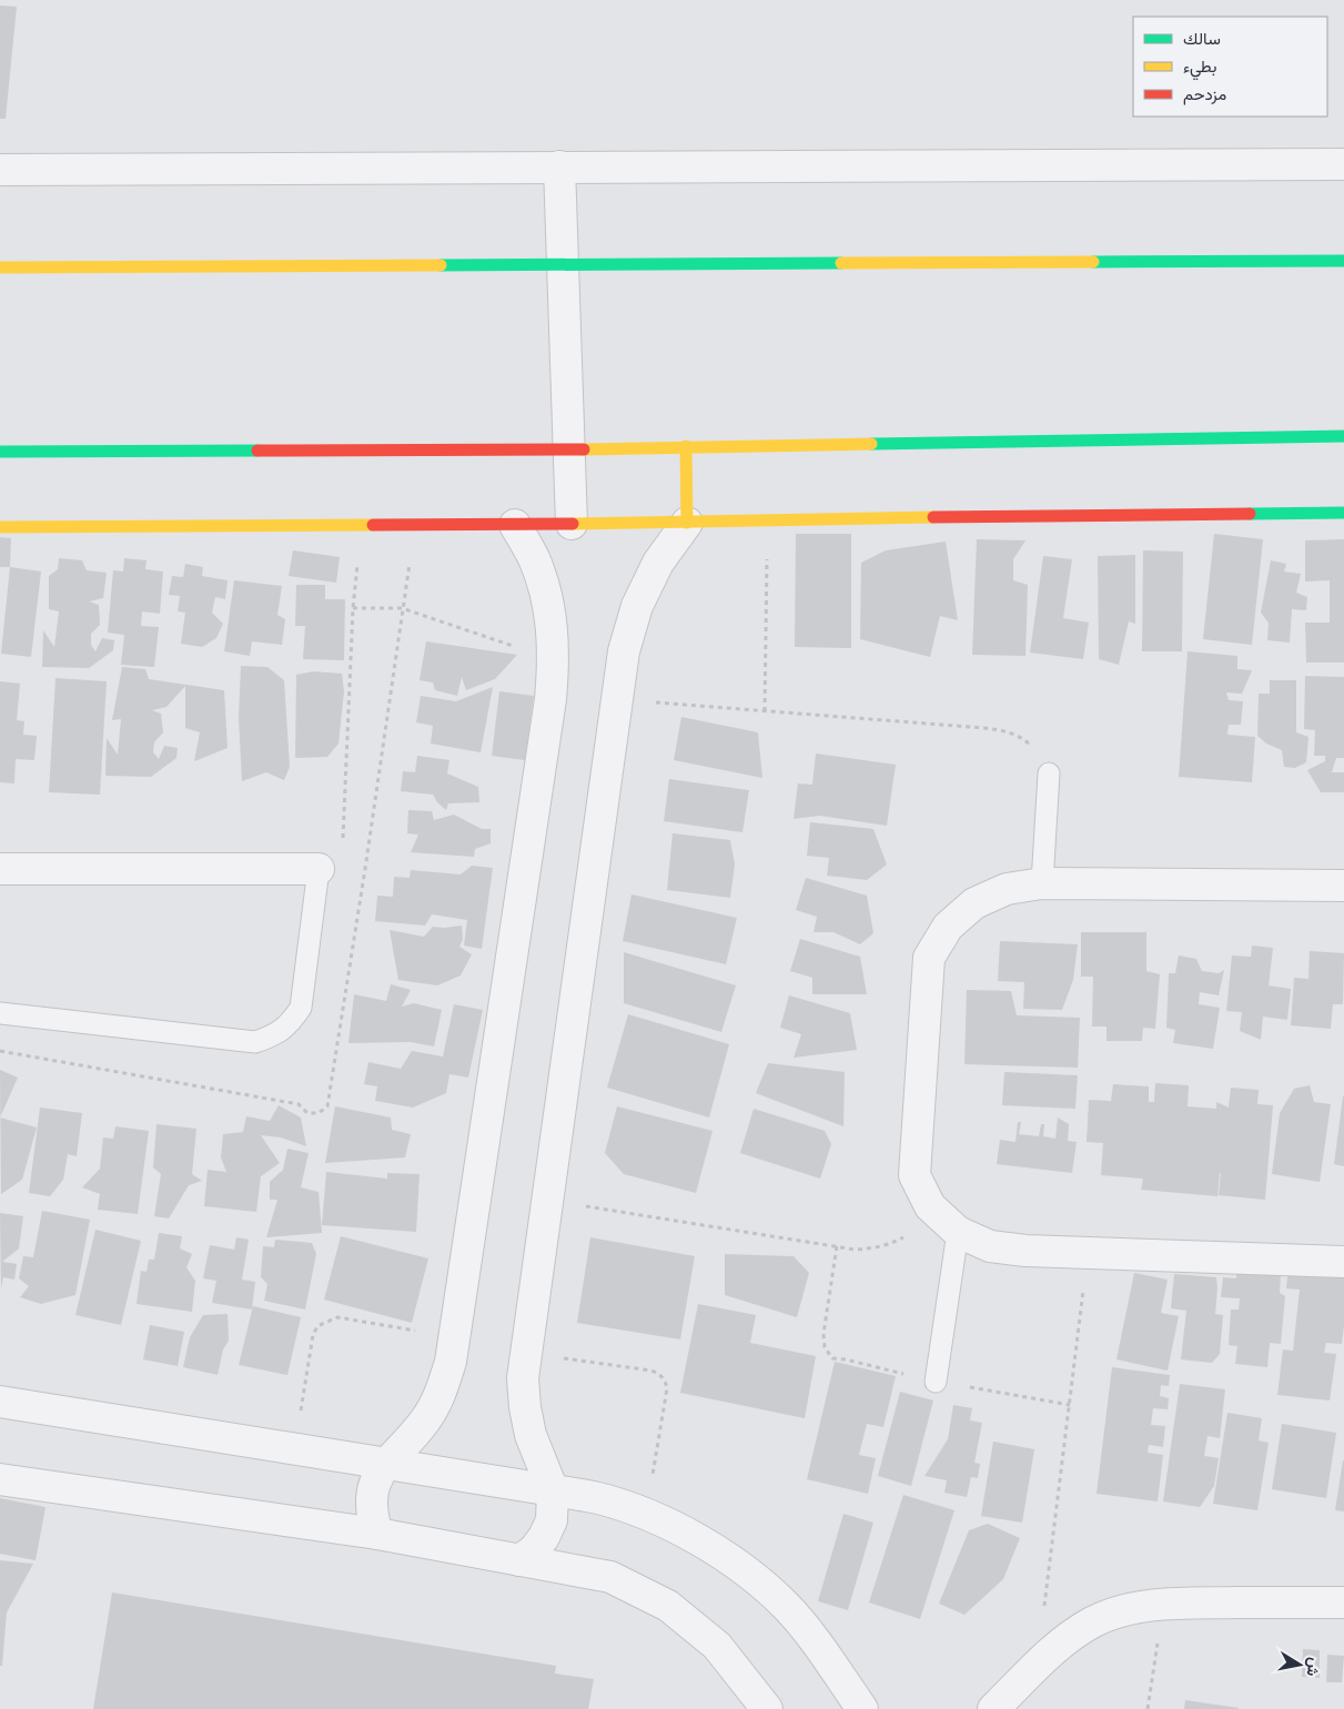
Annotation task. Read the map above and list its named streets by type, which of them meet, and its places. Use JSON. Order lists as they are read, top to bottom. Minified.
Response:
{"legend":["سالك","بطيء","مزدحم"],"north":"right"}
